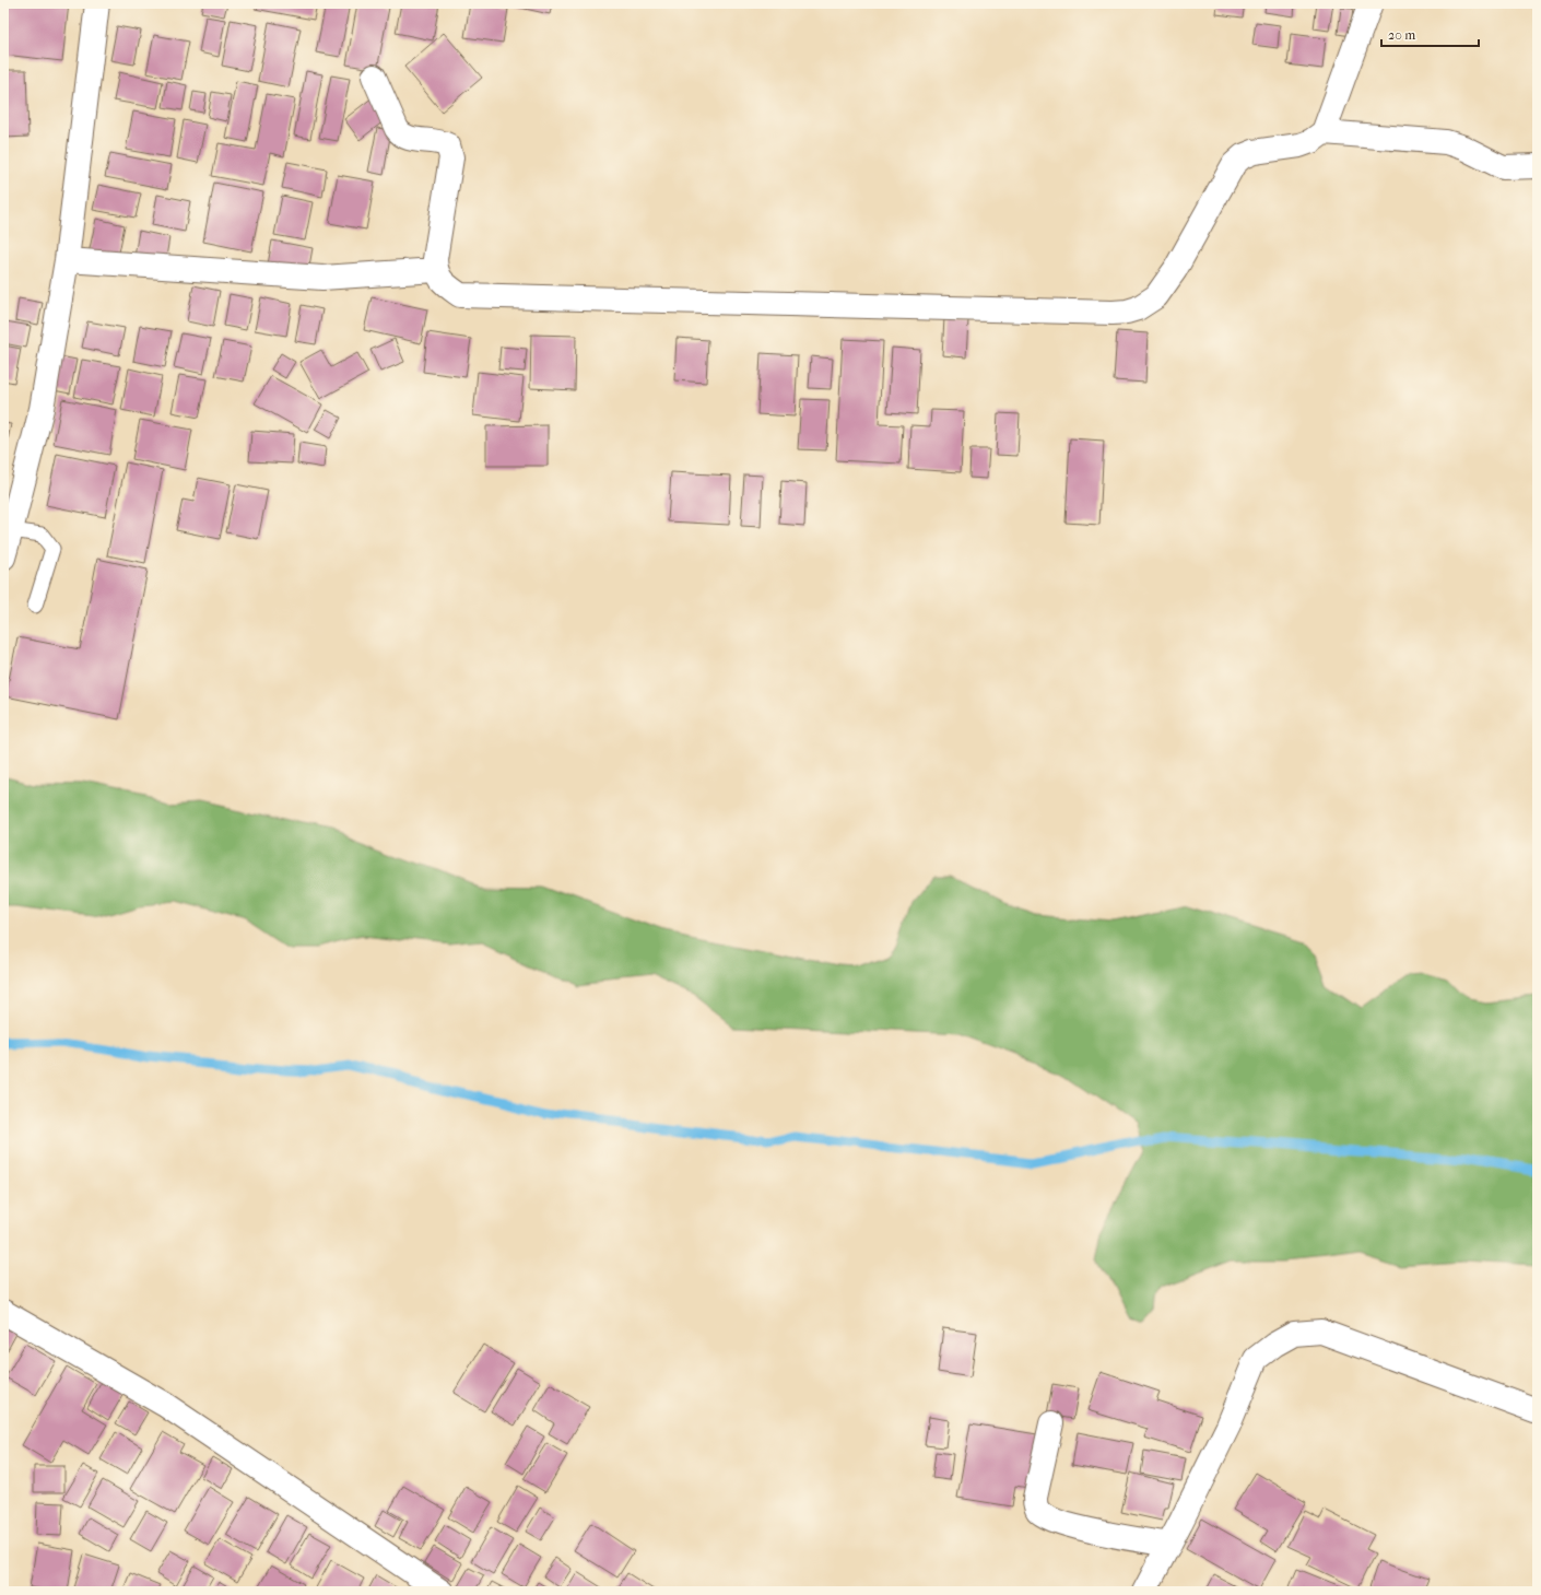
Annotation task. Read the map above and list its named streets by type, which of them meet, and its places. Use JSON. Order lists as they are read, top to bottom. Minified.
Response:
{"scale_bar":"20 m"}
